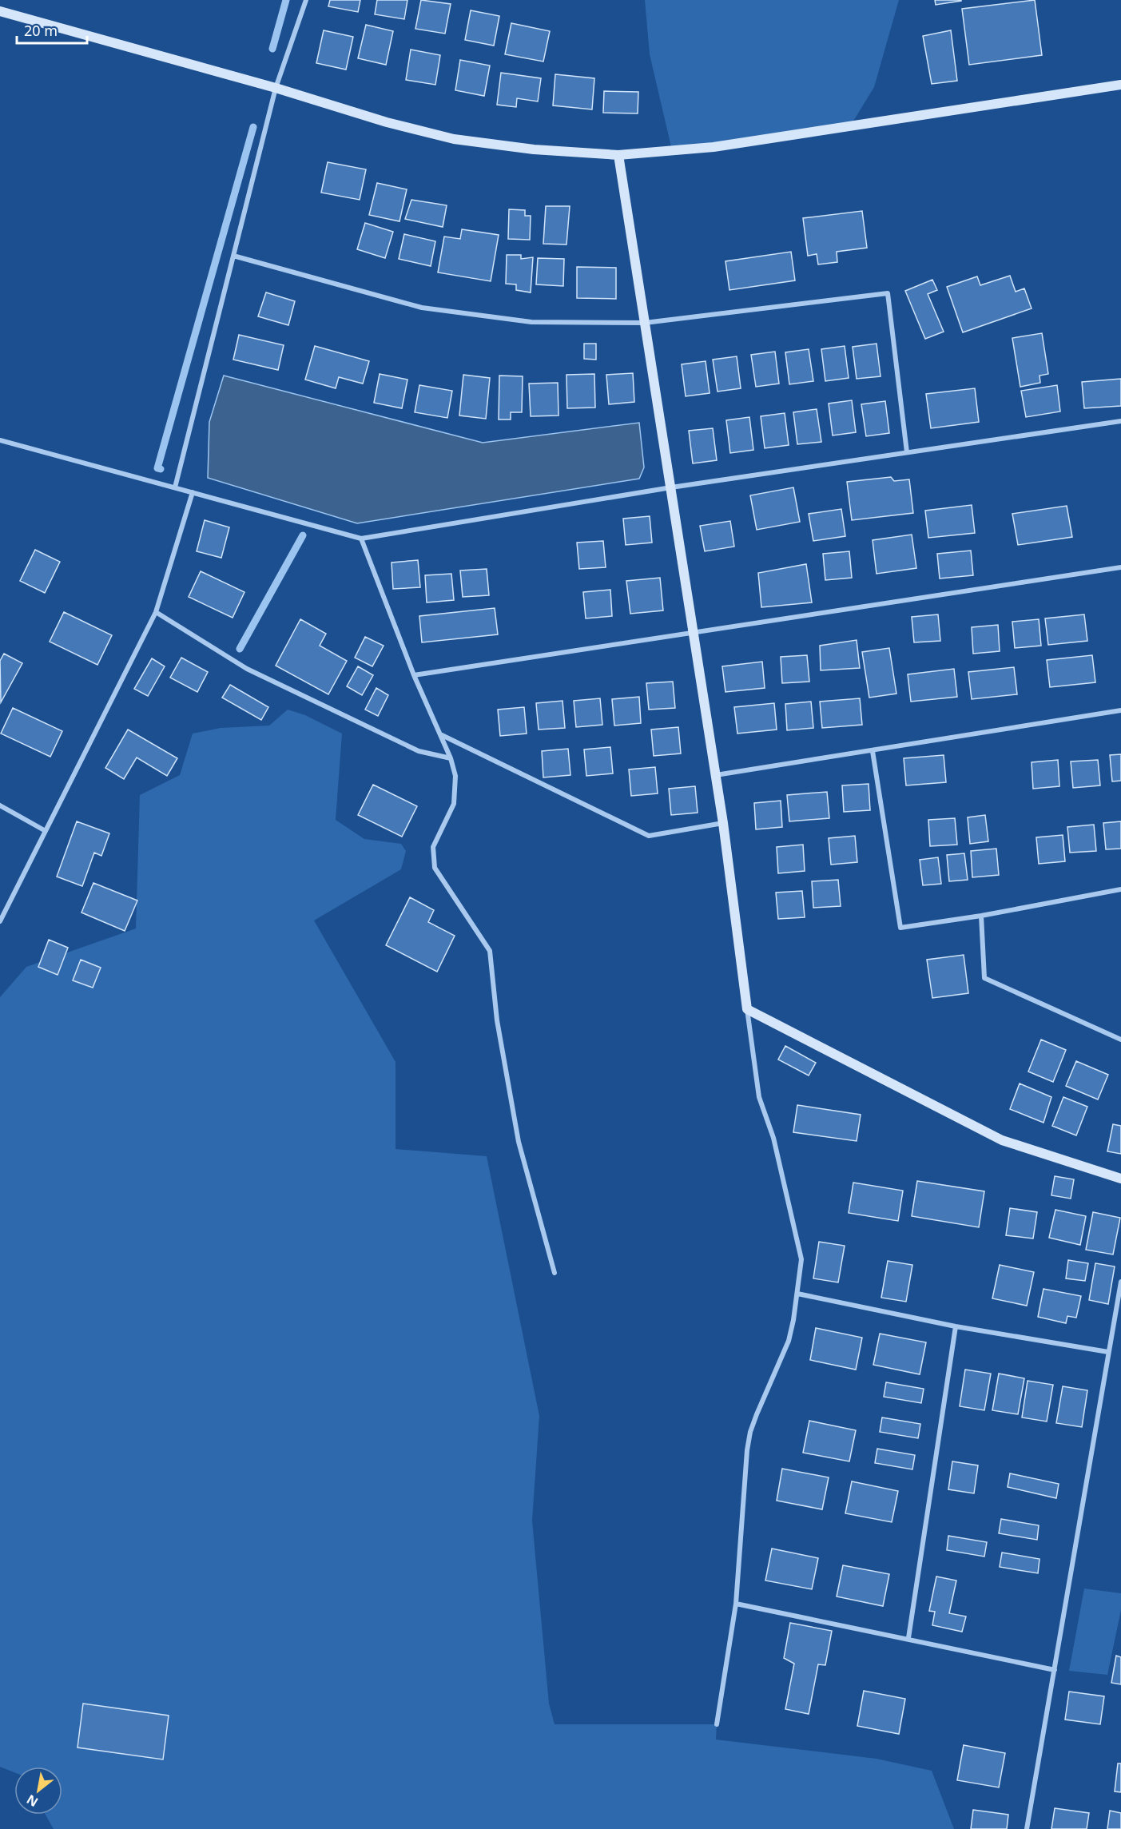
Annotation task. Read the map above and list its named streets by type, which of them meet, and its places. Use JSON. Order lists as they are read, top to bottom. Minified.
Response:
{"scale_bar":"20 m","north":"bottom left"}
